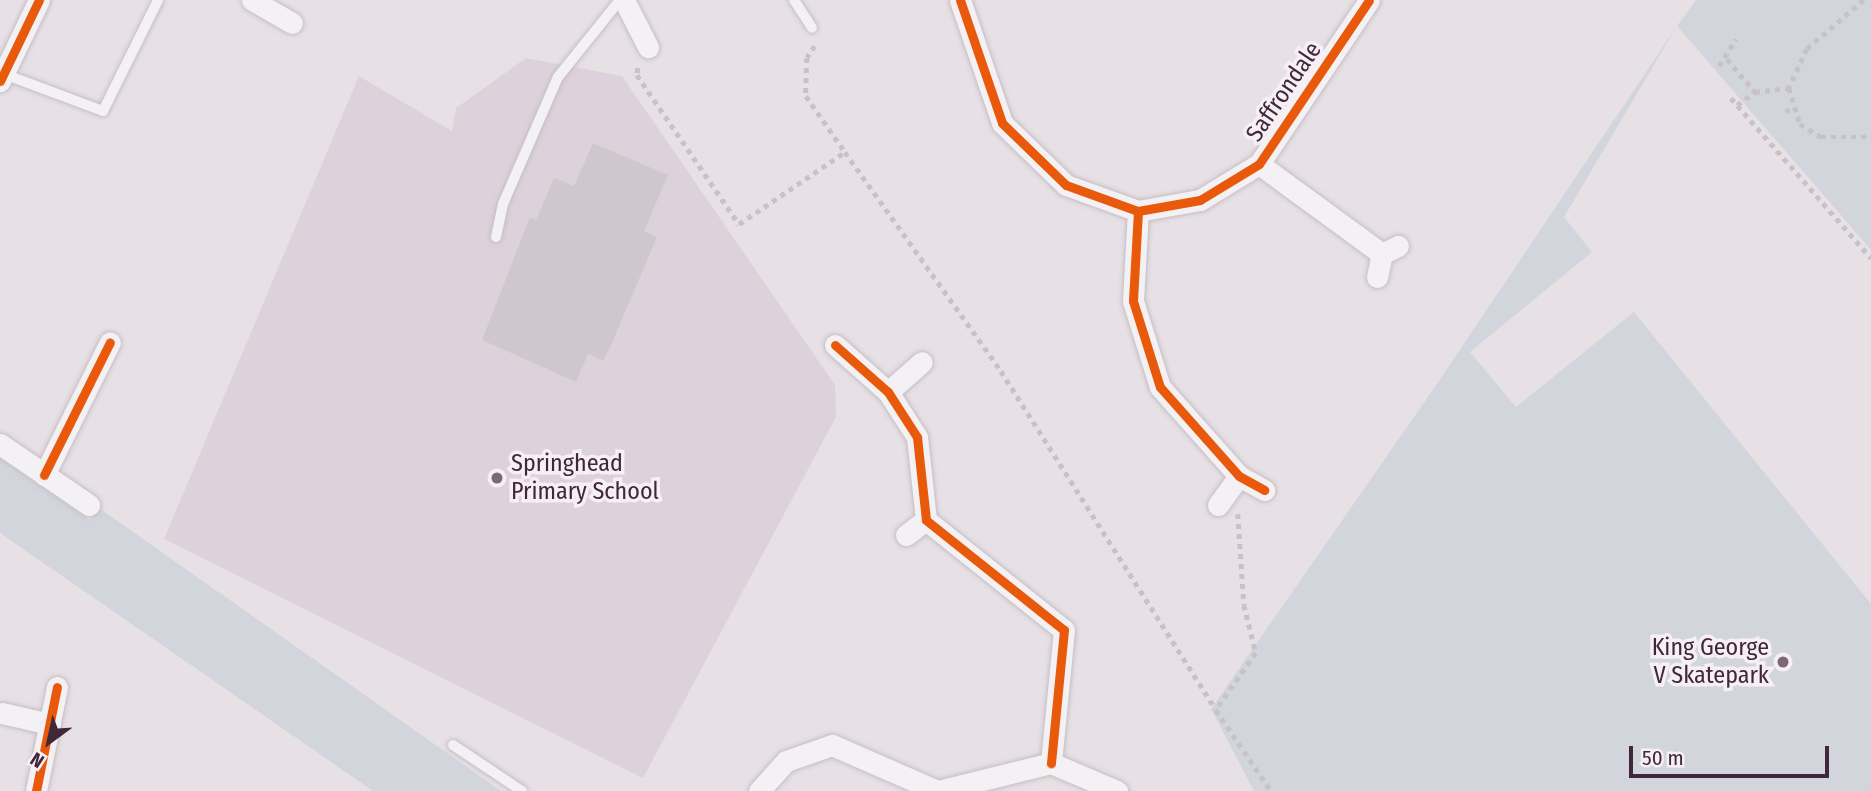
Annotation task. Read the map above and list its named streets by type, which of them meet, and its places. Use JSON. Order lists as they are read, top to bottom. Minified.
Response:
{"streets":{"street":["Saffrondale"]},"places":["Springhead Primary School","King George V Skatepark"],"scale_bar":"50 m","north":"bottom left"}
